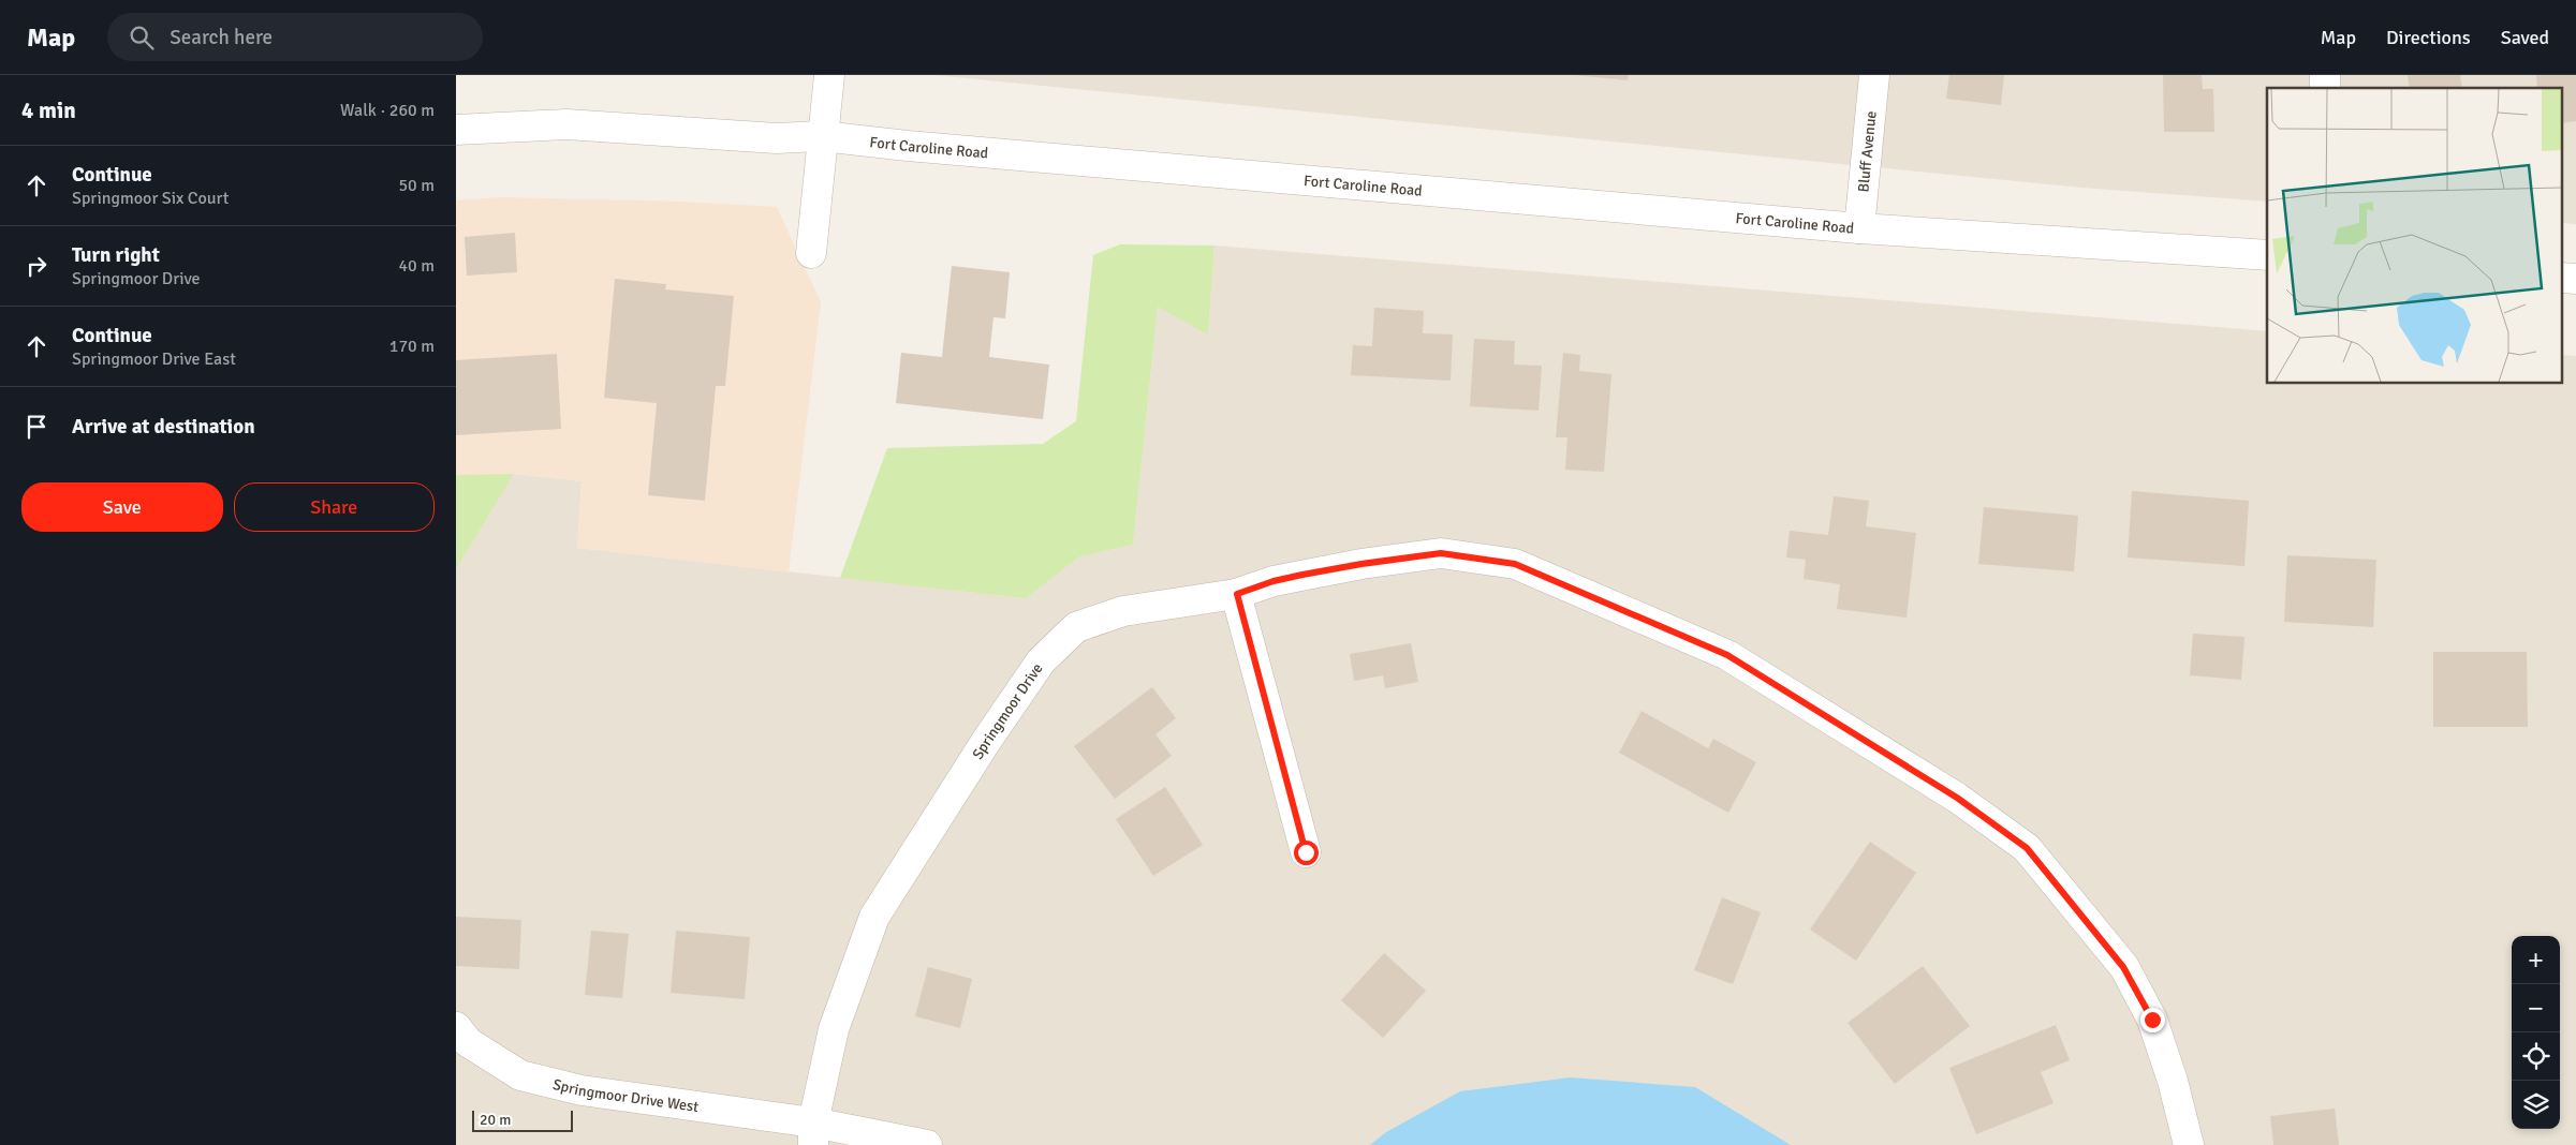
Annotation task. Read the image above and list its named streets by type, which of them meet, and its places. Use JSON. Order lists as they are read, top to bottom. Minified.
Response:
{"streets":{"street":["Fort Caroline Road","Bluff Avenue","Springmoor Drive","Springmoor Drive West"]},"crossings":[["Fort Caroline Road","Bluff Avenue"],["Springmoor Drive","Springmoor Drive West"]],"scale_bar":"20 m","page":{"header":"Map","search":"Search here","nav":["Map","Directions","Saved"],"heading":["4 min","Walk · 260 m"],"list":[["Continue","Springmoor Six Court","50 m"],["Turn right","Springmoor Drive","40 m"],["Continue","Springmoor Drive East","170 m"],"Arrive at destination"],"buttons":["Save","Share"],"map_buttons":["+","−"],"scale":"20 m"}}
